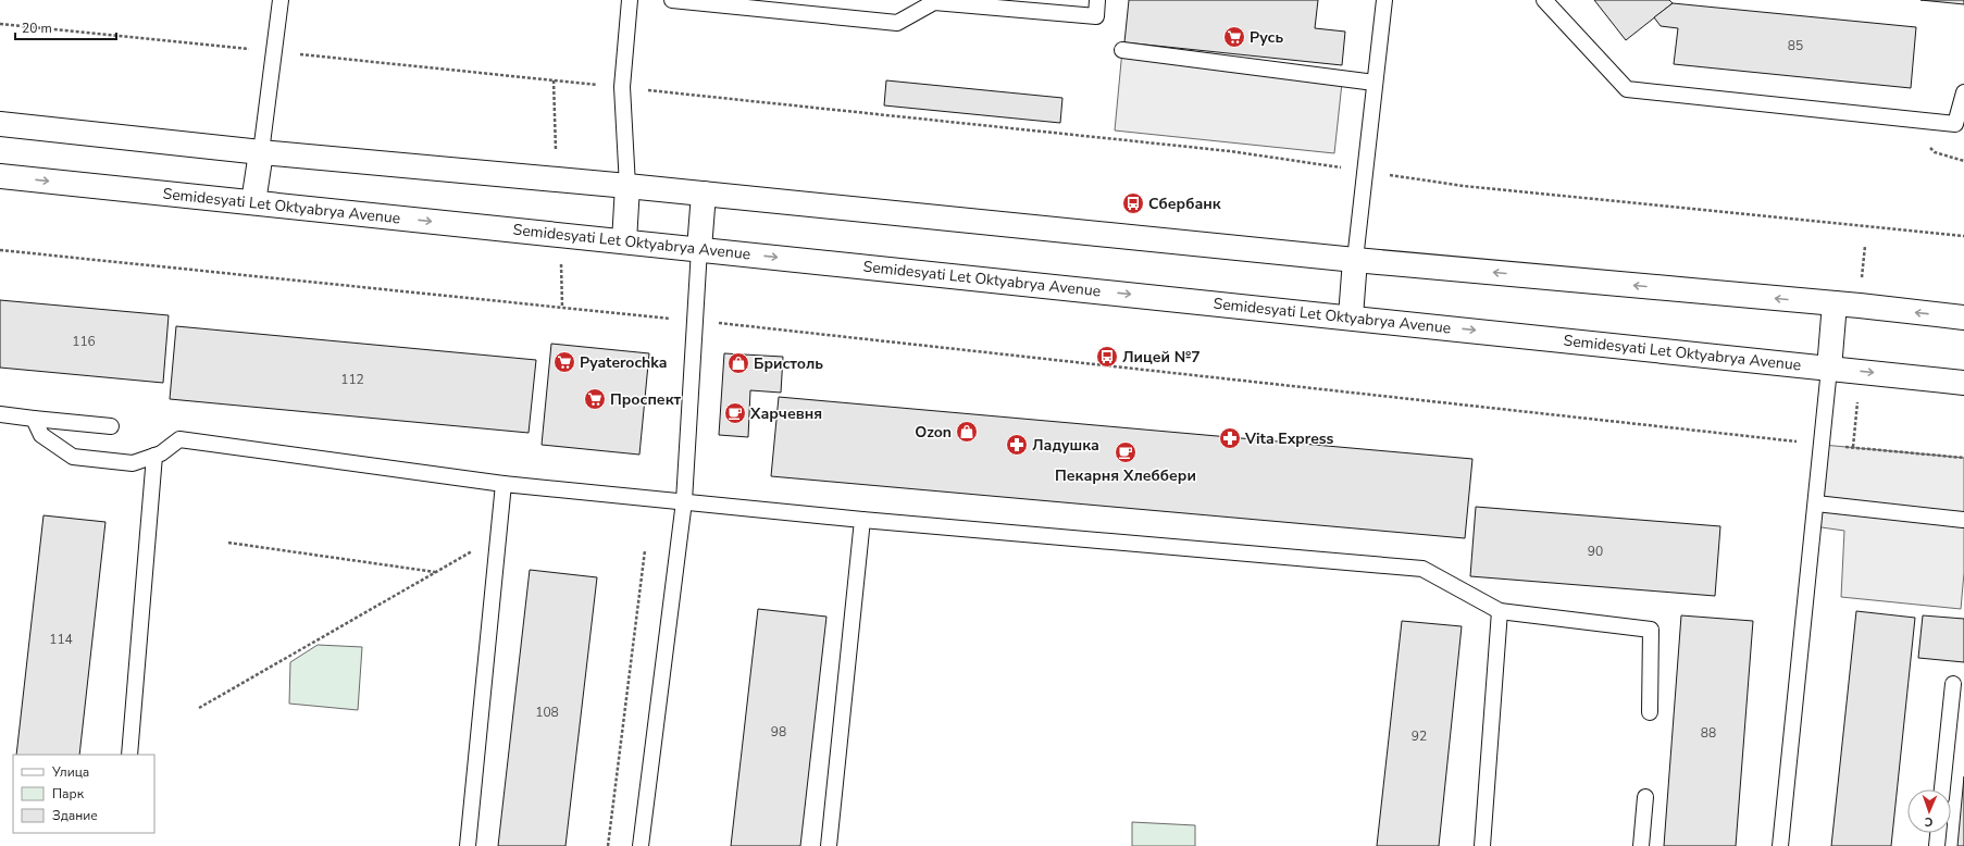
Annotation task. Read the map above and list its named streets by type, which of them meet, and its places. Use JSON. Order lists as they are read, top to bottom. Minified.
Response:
{"streets":{"main road":["Semidesyati Let Oktyabrya Avenue"]},"places":{"supermarket":["Русь","Pyaterochka","Проспект"],"bus stop":["Сбербанк","Лицей №7"],"shop":["Бристоль","Ozon"],"cafe":["Харчевня","Пекарня Хлеббери"],"pharmacy":["Vita Express","Ладушка"]},"house_numbers":["85","116","112","90","114","108","98","88","92"],"legend":["Улица","Парк","Здание"],"scale_bar":"20 m","north":"bottom"}
